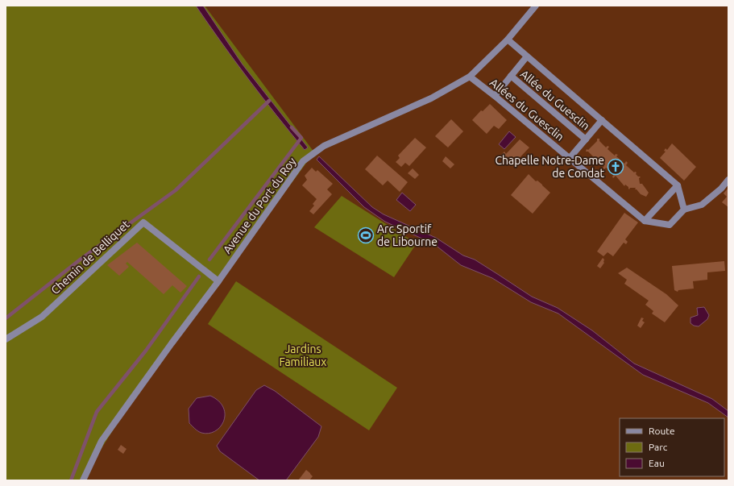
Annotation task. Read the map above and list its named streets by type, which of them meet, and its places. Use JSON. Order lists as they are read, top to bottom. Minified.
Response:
{"streets":{"street":["Allée du Guesclin","Allées du Guesclin","Avenue du Port du Roy","Chemin de Belliquet"]},"crossings":[["Allée du Guesclin","Allées du Guesclin"],["Allées du Guesclin","Avenue du Port du Roy"],["Avenue du Port du Roy","Chemin de Belliquet"]],"parks":["Jardins Familiaux"],"places":{"church":["Chapelle Notre-Dame de Condat"],"sports":["Arc Sportif de Libourne"]},"legend":["Route","Parc","Eau"]}
